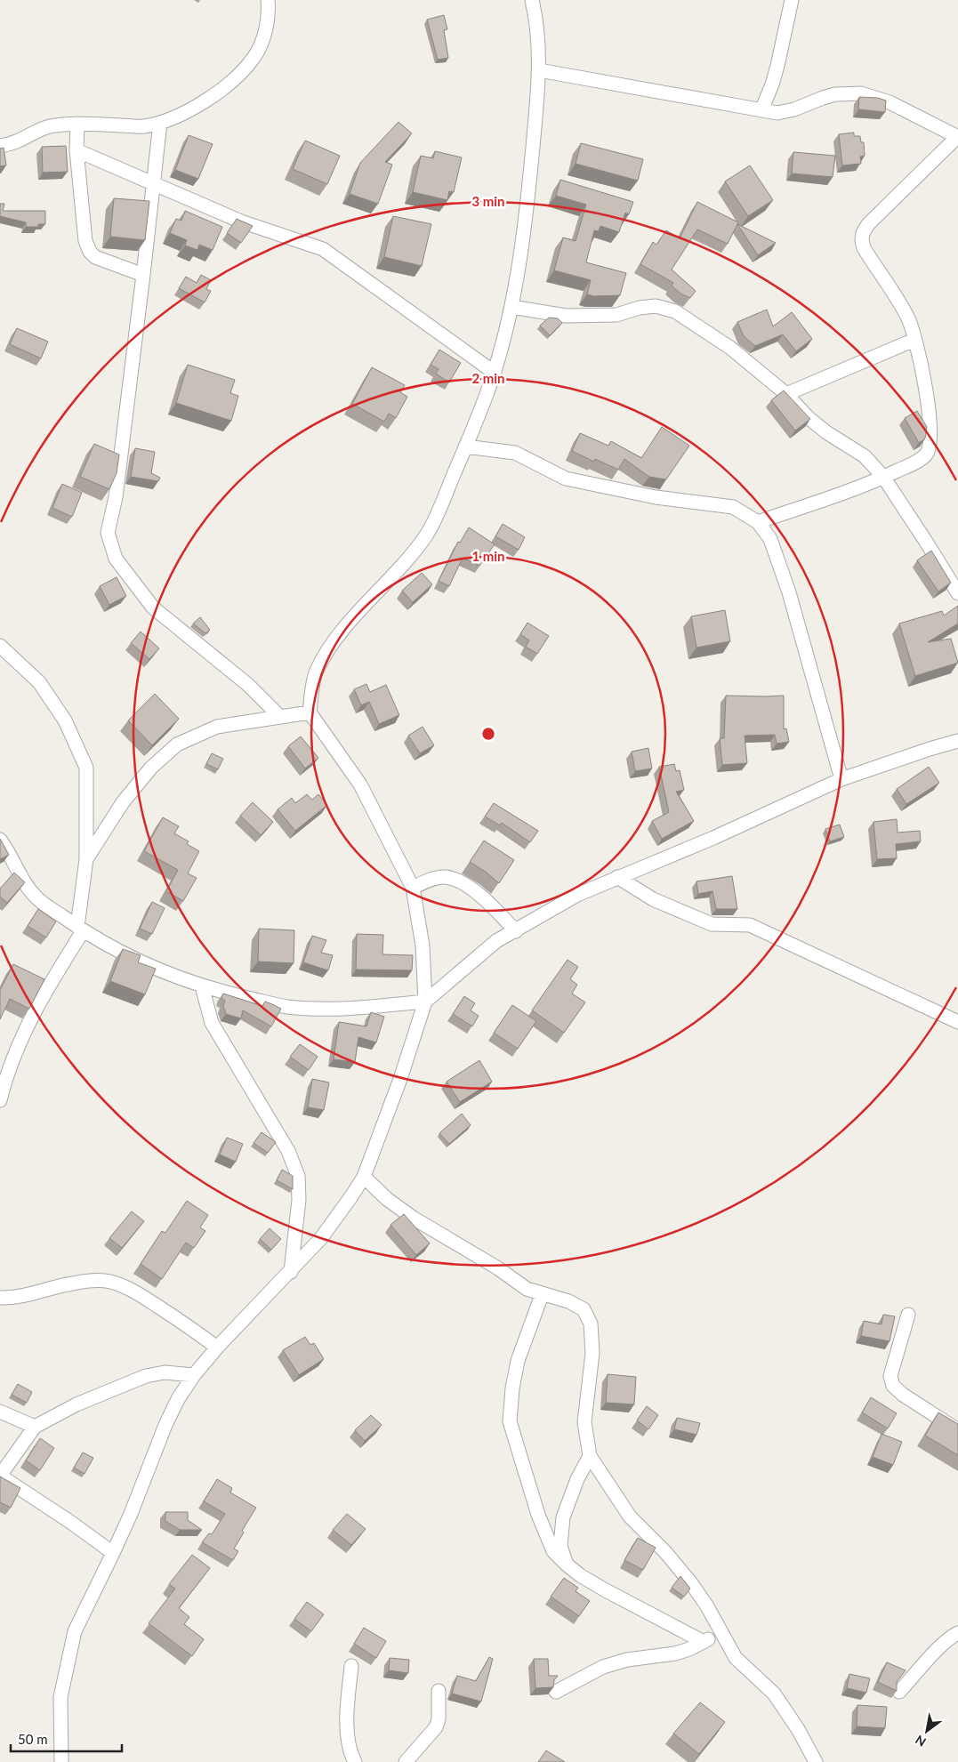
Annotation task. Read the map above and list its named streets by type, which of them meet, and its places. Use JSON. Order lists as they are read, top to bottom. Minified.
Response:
{"scale_bar":"50 m","north":"bottom left","rings":["3 min","2 min","1 min"]}
